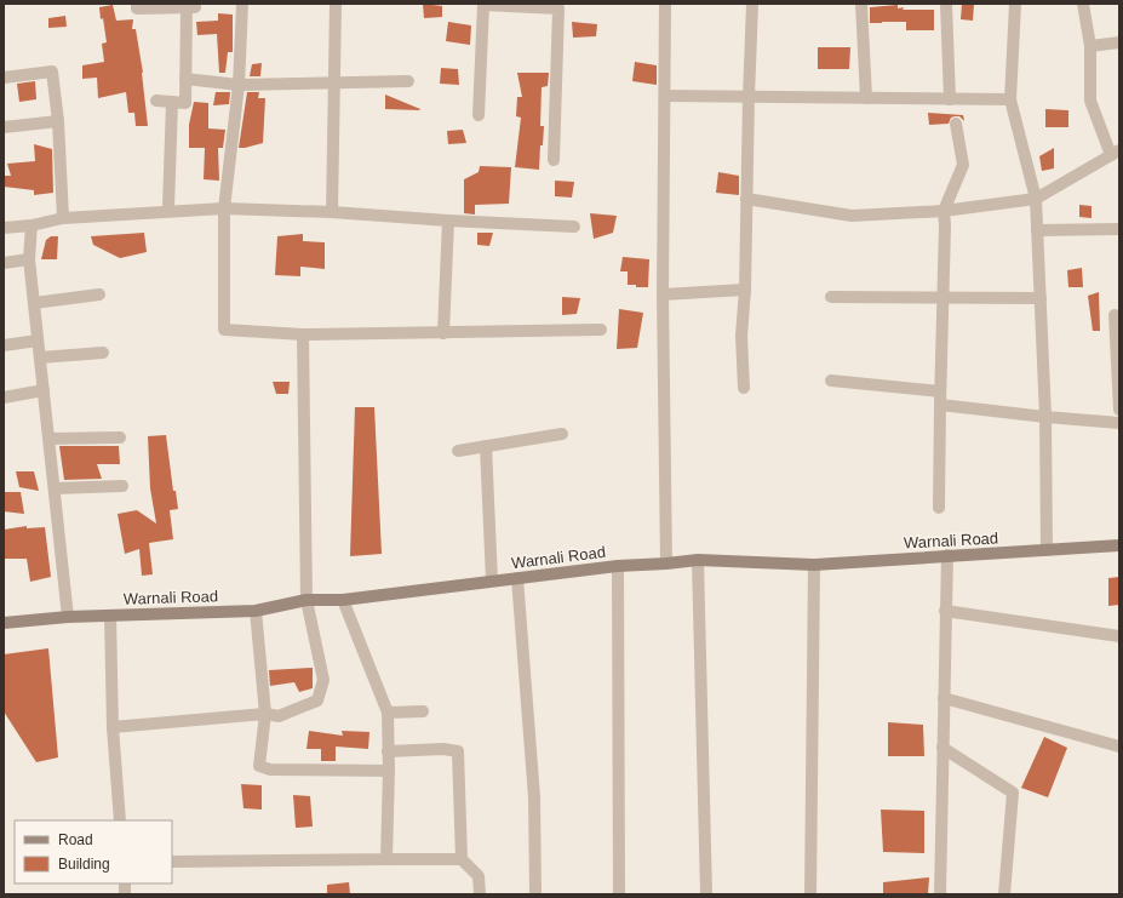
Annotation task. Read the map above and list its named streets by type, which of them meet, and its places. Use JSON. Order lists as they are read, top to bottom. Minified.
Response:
{"streets":{"main road":["Warnali Road"]},"legend":["Road","Building"]}
